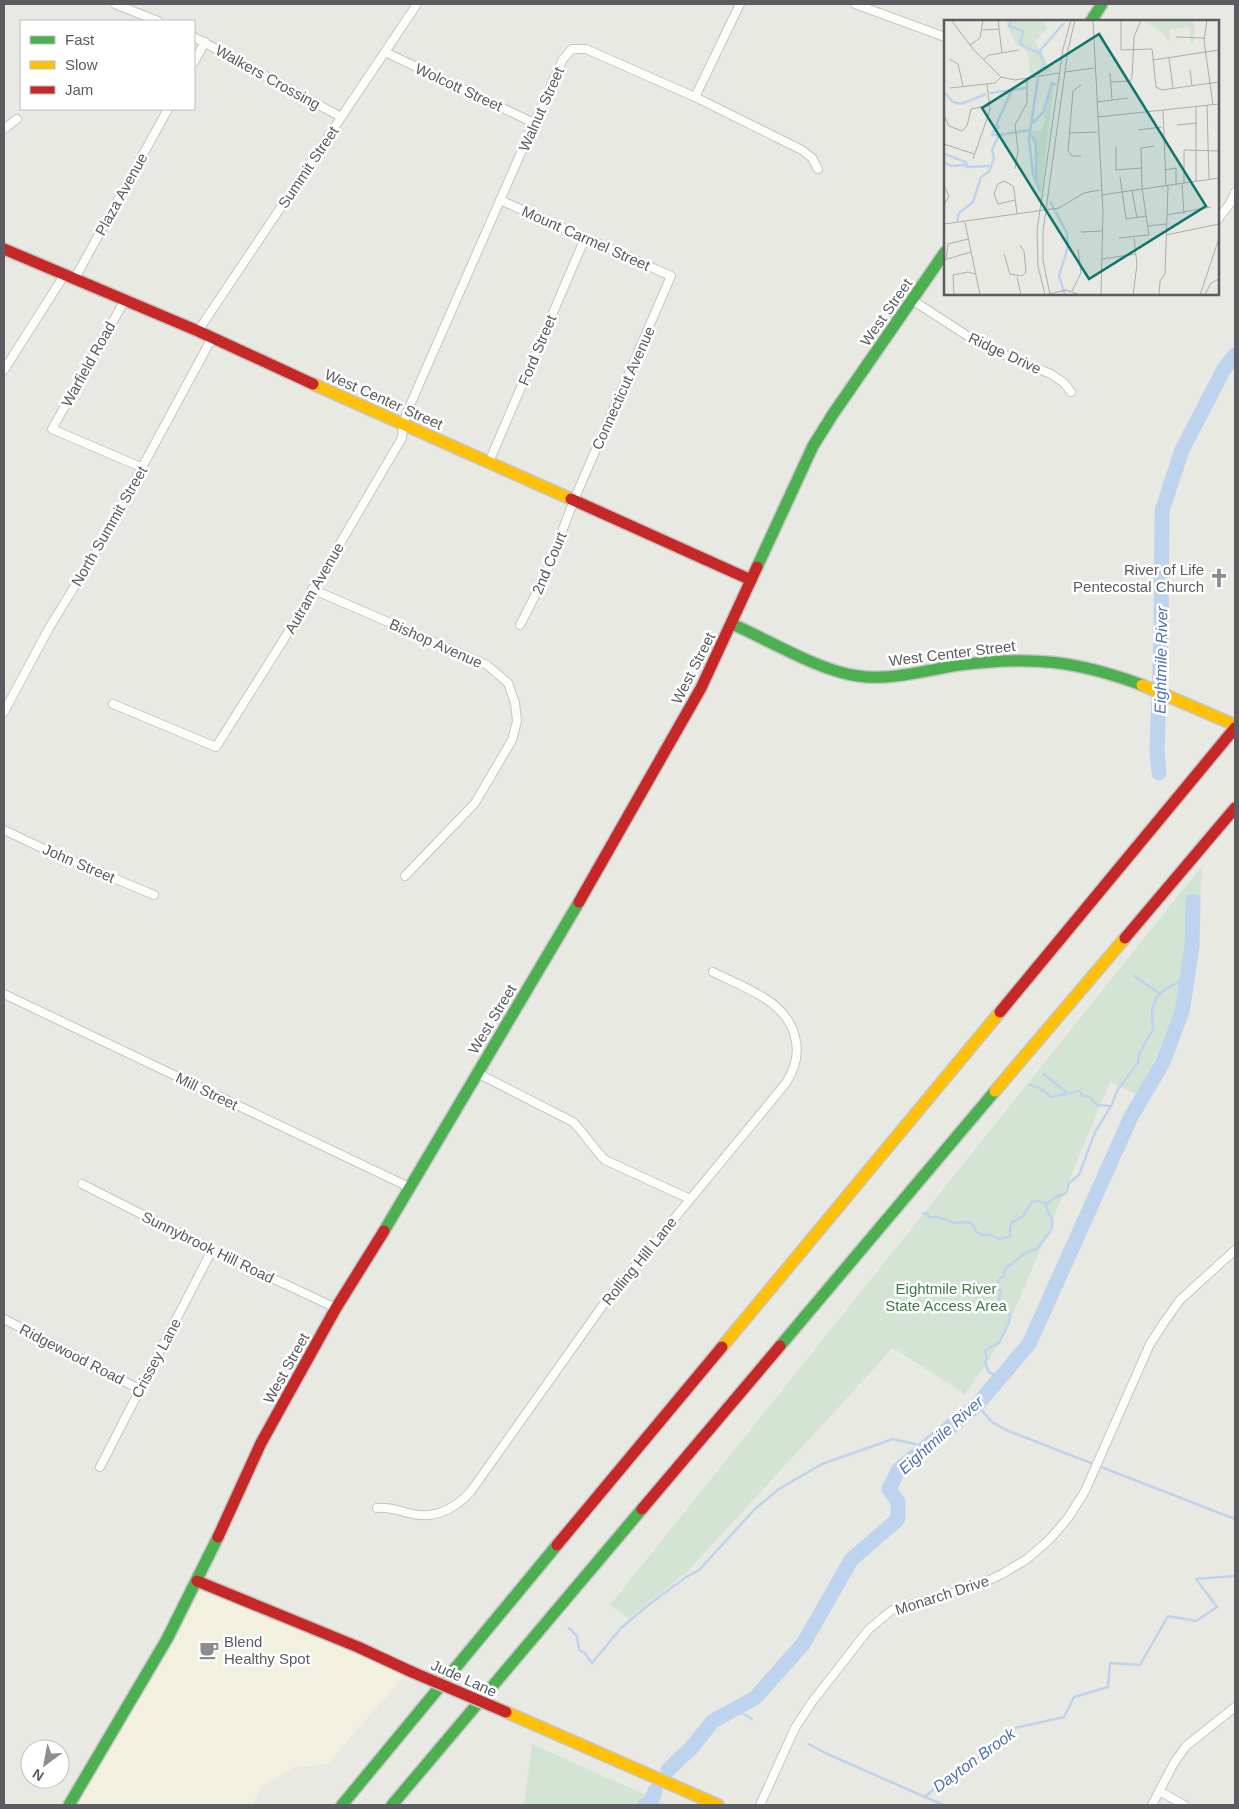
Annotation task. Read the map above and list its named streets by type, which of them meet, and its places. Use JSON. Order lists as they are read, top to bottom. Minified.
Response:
{"streets":{"main road":["West Street","West Center Street","Jude Lane"],"street":["Walkers Crossing","Wolcott Street","Walnut Street","Summit Street","Plaza Avenue","Mount Carmel Street","Ford Street","Ridge Drive","Warfield Road","Connecticut Avenue","North Summit Street","2nd Court","Autram Avenue","Bishop Avenue","John Street","Mill Street","Sunnybrook Hill Road","Rolling Hill Lane","Ridgewood Road","Crissey Lane","Monarch Drive"]},"crossings":[["Walkers Crossing","Summit Street"],["Wolcott Street","Walnut Street"],["Wolcott Street","Summit Street"],["Walnut Street","Mount Carmel Street"],["Walnut Street","West Center Street"],["Walnut Street","Autram Avenue"],["Summit Street","West Center Street"],["Plaza Avenue","West Center Street"],["Mount Carmel Street","Ford Street"],["Mount Carmel Street","Connecticut Avenue"],["West Street","Ridge Drive"],["West Street","West Center Street"],["West Street","Mill Street"],["West Street","Sunnybrook Hill Road"],["West Street","Jude Lane"],["Ford Street","West Center Street"],["Warfield Road","West Center Street"],["Warfield Road","North Summit Street"],["Connecticut Avenue","West Center Street"],["Connecticut Avenue","2nd Court"],["West Center Street","North Summit Street"],["West Center Street","2nd Court"],["West Center Street","Autram Avenue"],["Autram Avenue","Bishop Avenue"],["Sunnybrook Hill Road","Crissey Lane"],["Ridgewood Road","Crissey Lane"]],"water":["Eightmile River","Dayton Brook"],"parks":["Eightmile River State Access Area"],"places":{"church":["River of Life Pentecostal Church"],"cafe":["Blend Healthy Spot"]},"legend":["Fast","Slow","Jam"],"north":"bottom left"}
